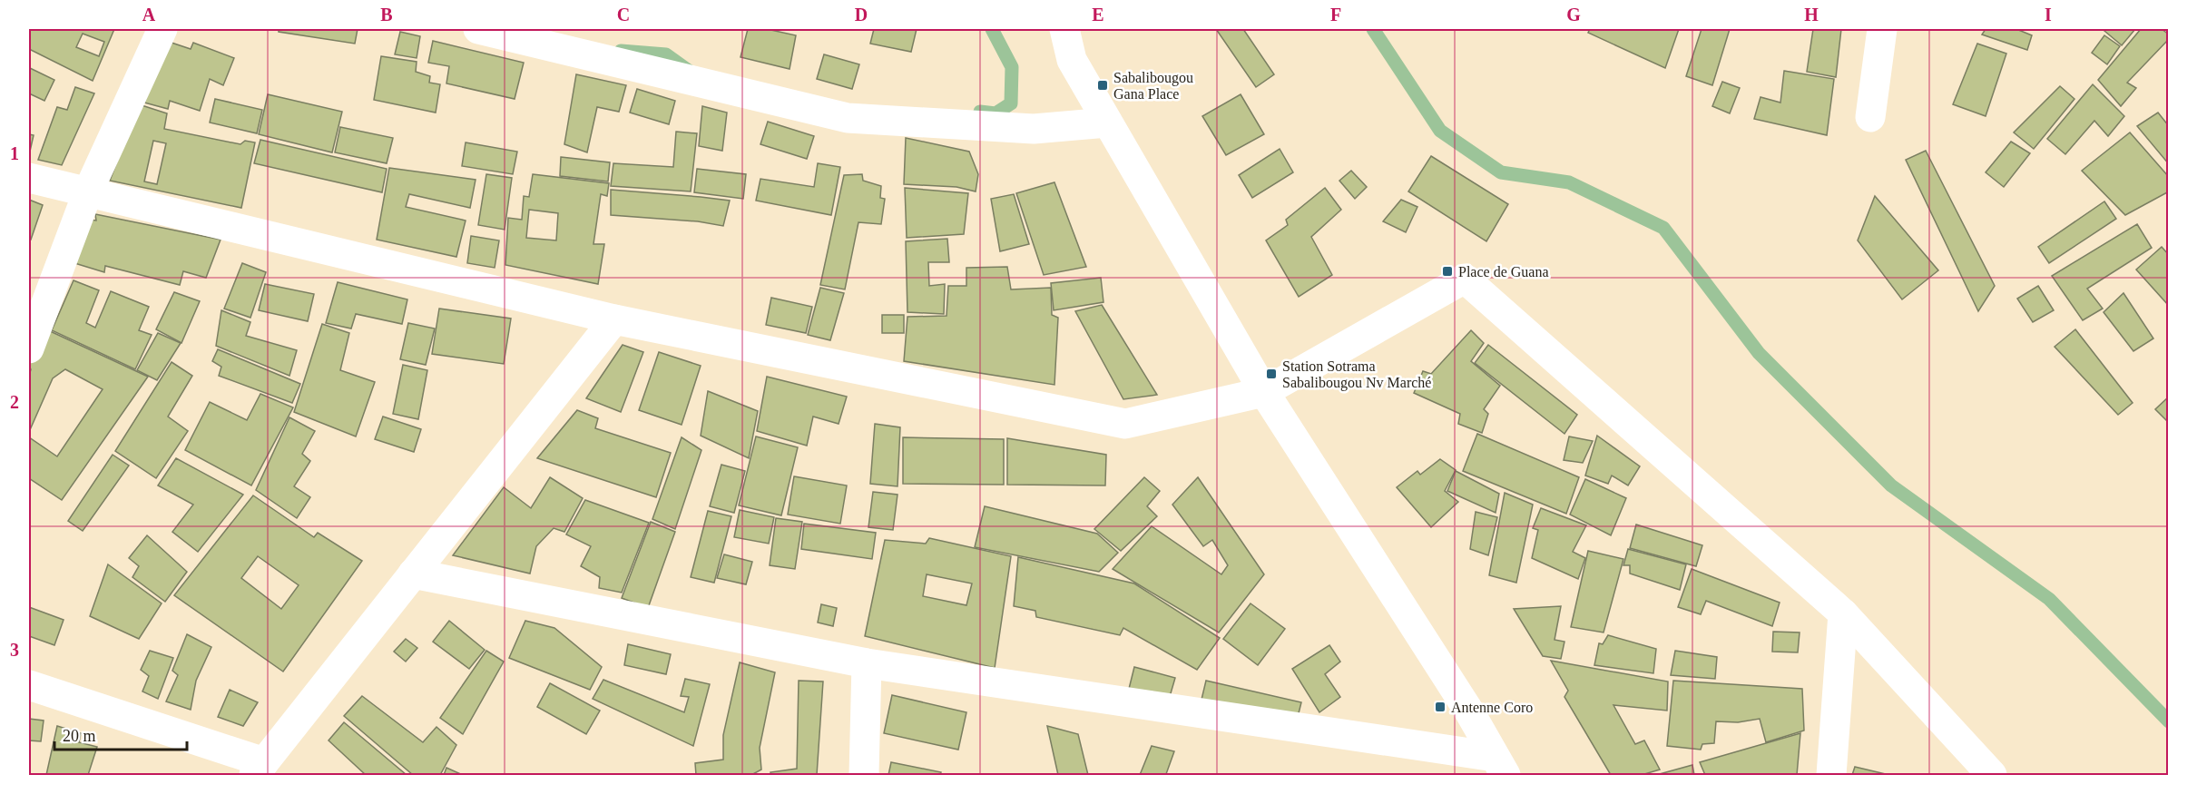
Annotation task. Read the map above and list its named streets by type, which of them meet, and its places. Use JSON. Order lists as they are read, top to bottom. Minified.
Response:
{"places":{"transit":["Sabalibougou Gana Place","Place de Guana","Station Sotrama Sabalibougou Nv Marché","Antenne Coro"]},"scale_bar":"20 m","grid":{"columns":["A","B","C","D","E","F","G","H","I"],"rows":["1","2","3"]}}
